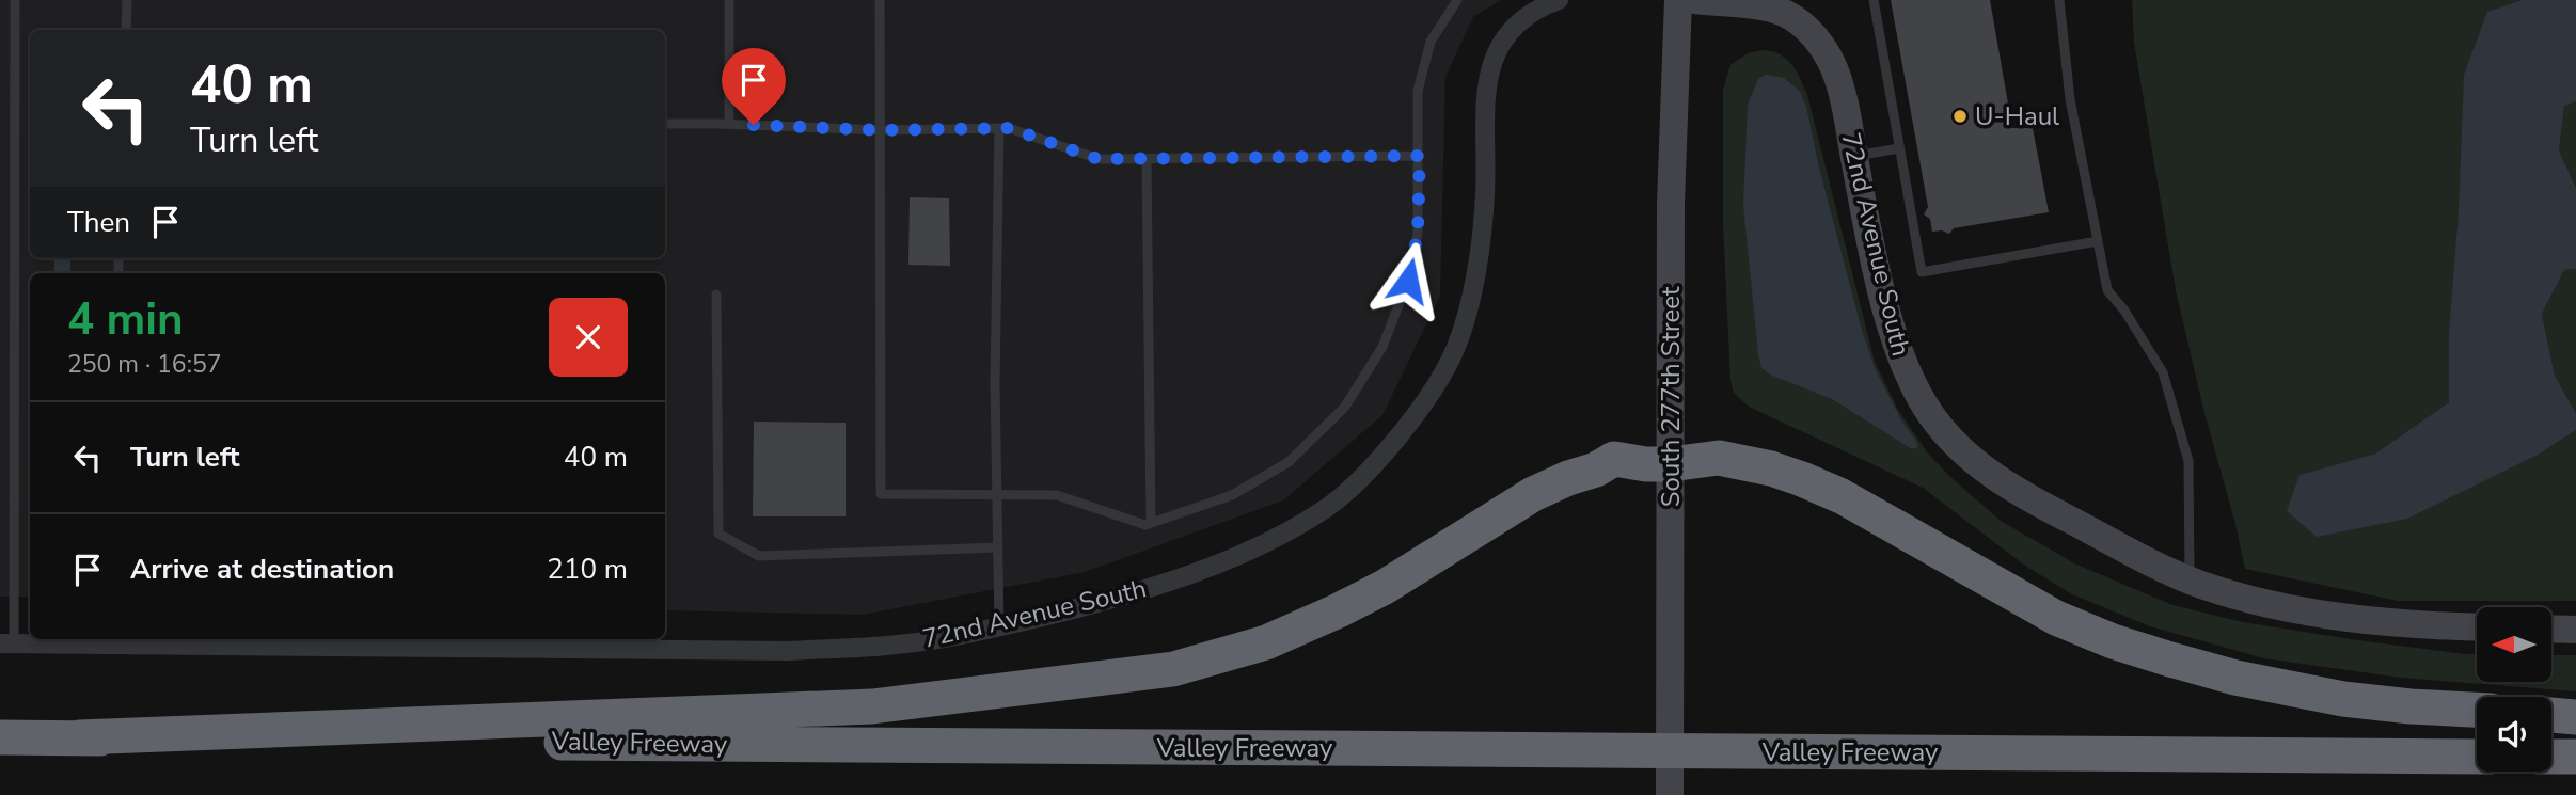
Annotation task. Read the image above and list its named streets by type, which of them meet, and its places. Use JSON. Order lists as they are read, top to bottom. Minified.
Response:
{"streets":{"highway":["Valley Freeway"],"street":["72nd Avenue South","South 277th Street"]},"places":["U-Haul"],"north":"left","page":{"turn":["40 m","Turn left"],"then":"Then","heading":["4 min","250 m · 16:57"],"list":[{"name":"Turn left","value":"40 m"},{"name":"Arrive at destination","value":"210 m"}]}}
